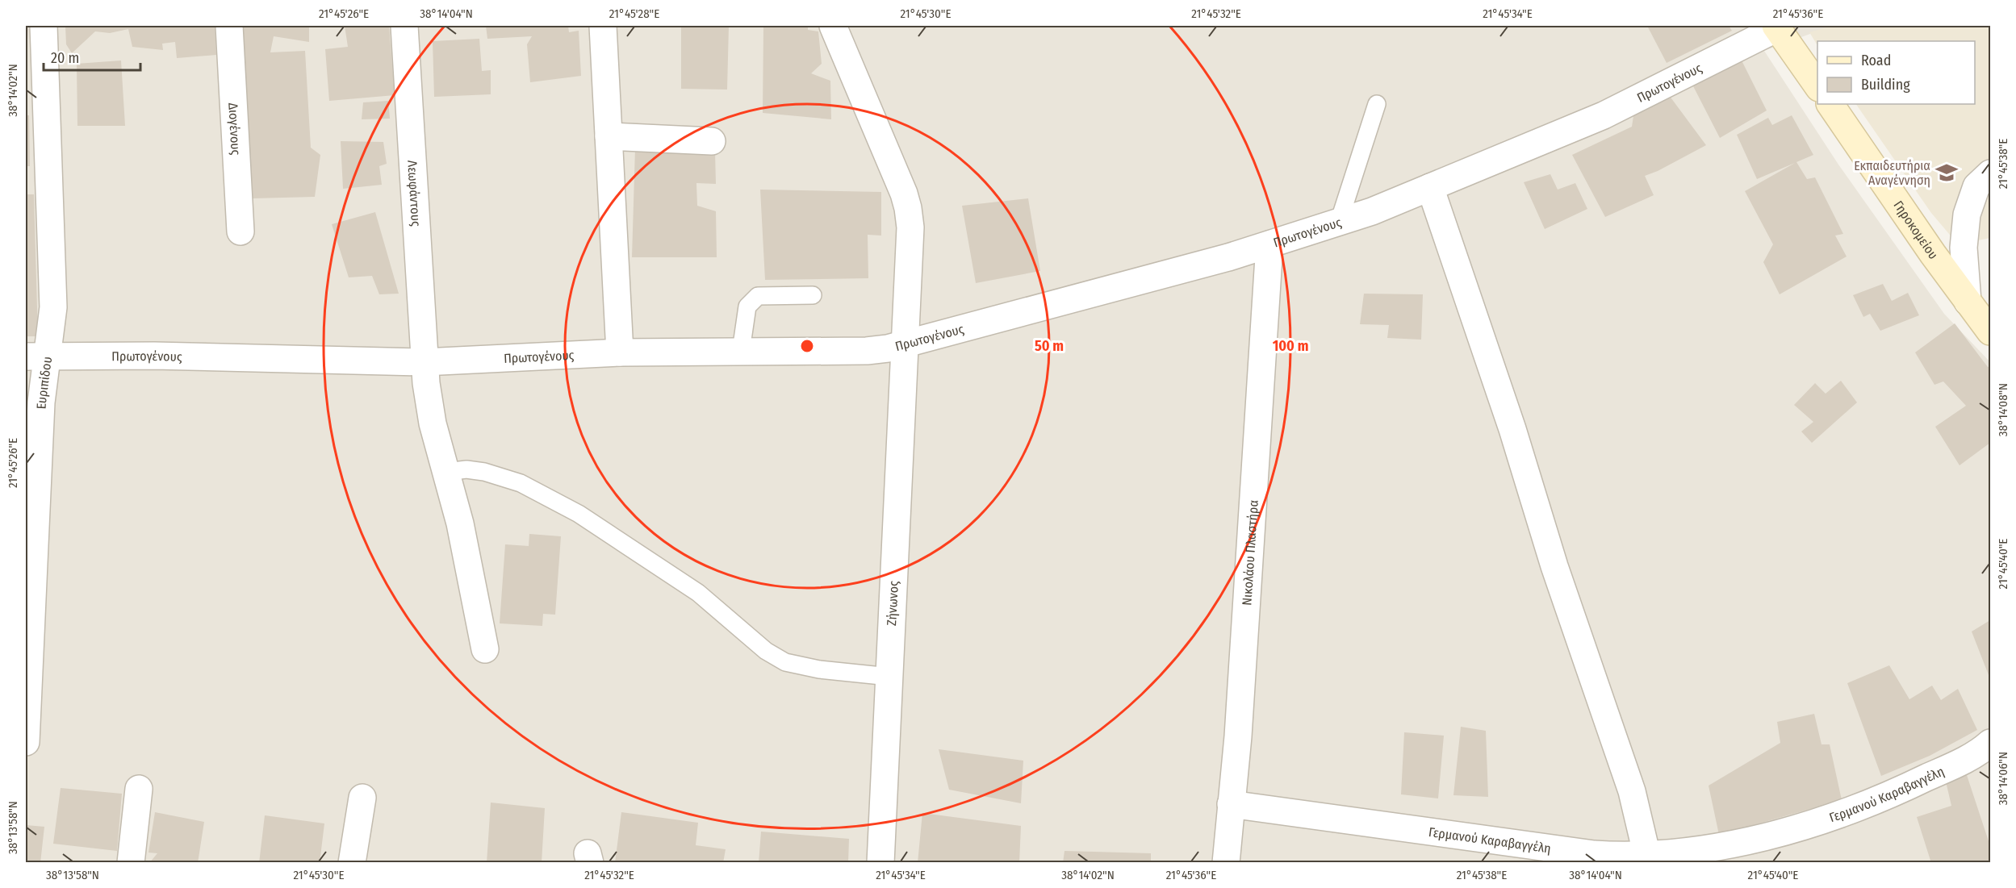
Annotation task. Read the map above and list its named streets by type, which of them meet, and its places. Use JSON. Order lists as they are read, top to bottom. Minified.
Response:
{"streets":{"main road":["Γηροκομείου"],"street":["Πρωτογένους","Διογένους","Λεωφάντους","Ευριπίδου","Νικολάου Πλαστήρα","Ζήνωνος","Γερμανού Καραβαγγέλη"]},"crossings":[["Πρωτογένους","Λεωφάντους"],["Πρωτογένους","Ευριπίδου"],["Πρωτογένους","Νικολάου Πλαστήρα"],["Πρωτογένους","Ζήνωνος"],["Νικολάου Πλαστήρα","Γερμανού Καραβαγγέλη"]],"places":{"school or university":["Εκπαιδευτήρια Αναγέννηση"]},"legend":["Road","Building"],"scale_bar":"20 m","coordinates":["21°45'26\"E","38°14'04\"N","21°45'28\"E","21°45'30\"E","21°45'32\"E","21°45'34\"E","21°45'36\"E","38°14'02\"N","21°45'38\"E","38°14'08\"N","21°45'40\"E","38°14'06\"N","38°13'58\"N"],"rings":["50 m","100 m"]}
